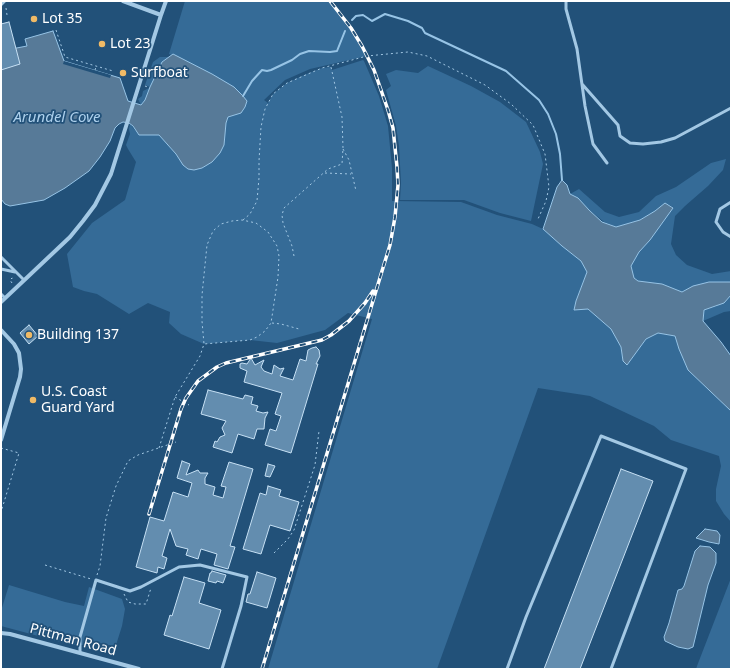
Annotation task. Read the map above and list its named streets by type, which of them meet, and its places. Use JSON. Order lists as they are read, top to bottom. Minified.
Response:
{"streets":{"street":["Pittman Road"]},"water":["Arundel Cove"],"places":["Lot 35","Lot 23","Surfboat","Building 137","U.S. Coast Guard Yard"]}
